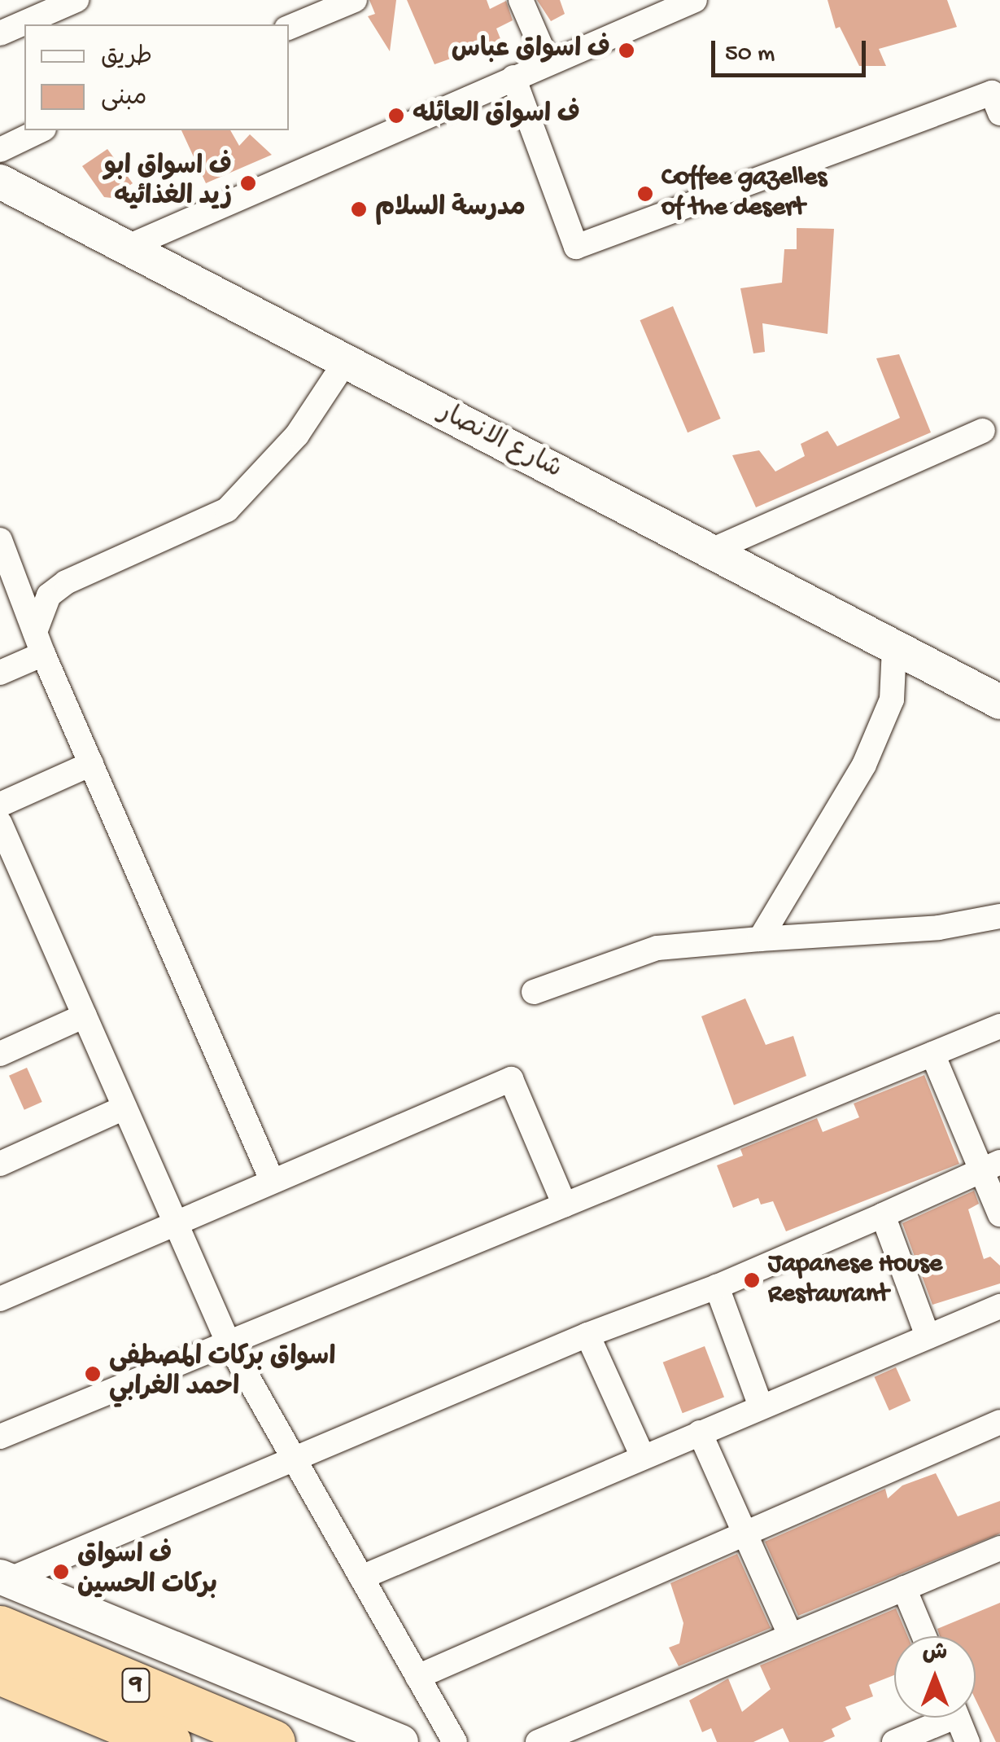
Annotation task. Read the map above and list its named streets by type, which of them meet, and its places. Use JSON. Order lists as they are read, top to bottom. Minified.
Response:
{"streets":{"highway":["9"],"street":["شارع الانصار"]},"places":["ف اسواق عباس","ف اسواق العائله","ف اسواق ابو زيد الغذائيه","Coffee gazelles of the desert","مدرسة السلام","Japanese House Restaurant","اسواق بركات المصطفى احمد الغرابي","ف اسواق بركات الحسين"],"legend":["طريق","مبنى"],"scale_bar":"50 m","north":"top"}
